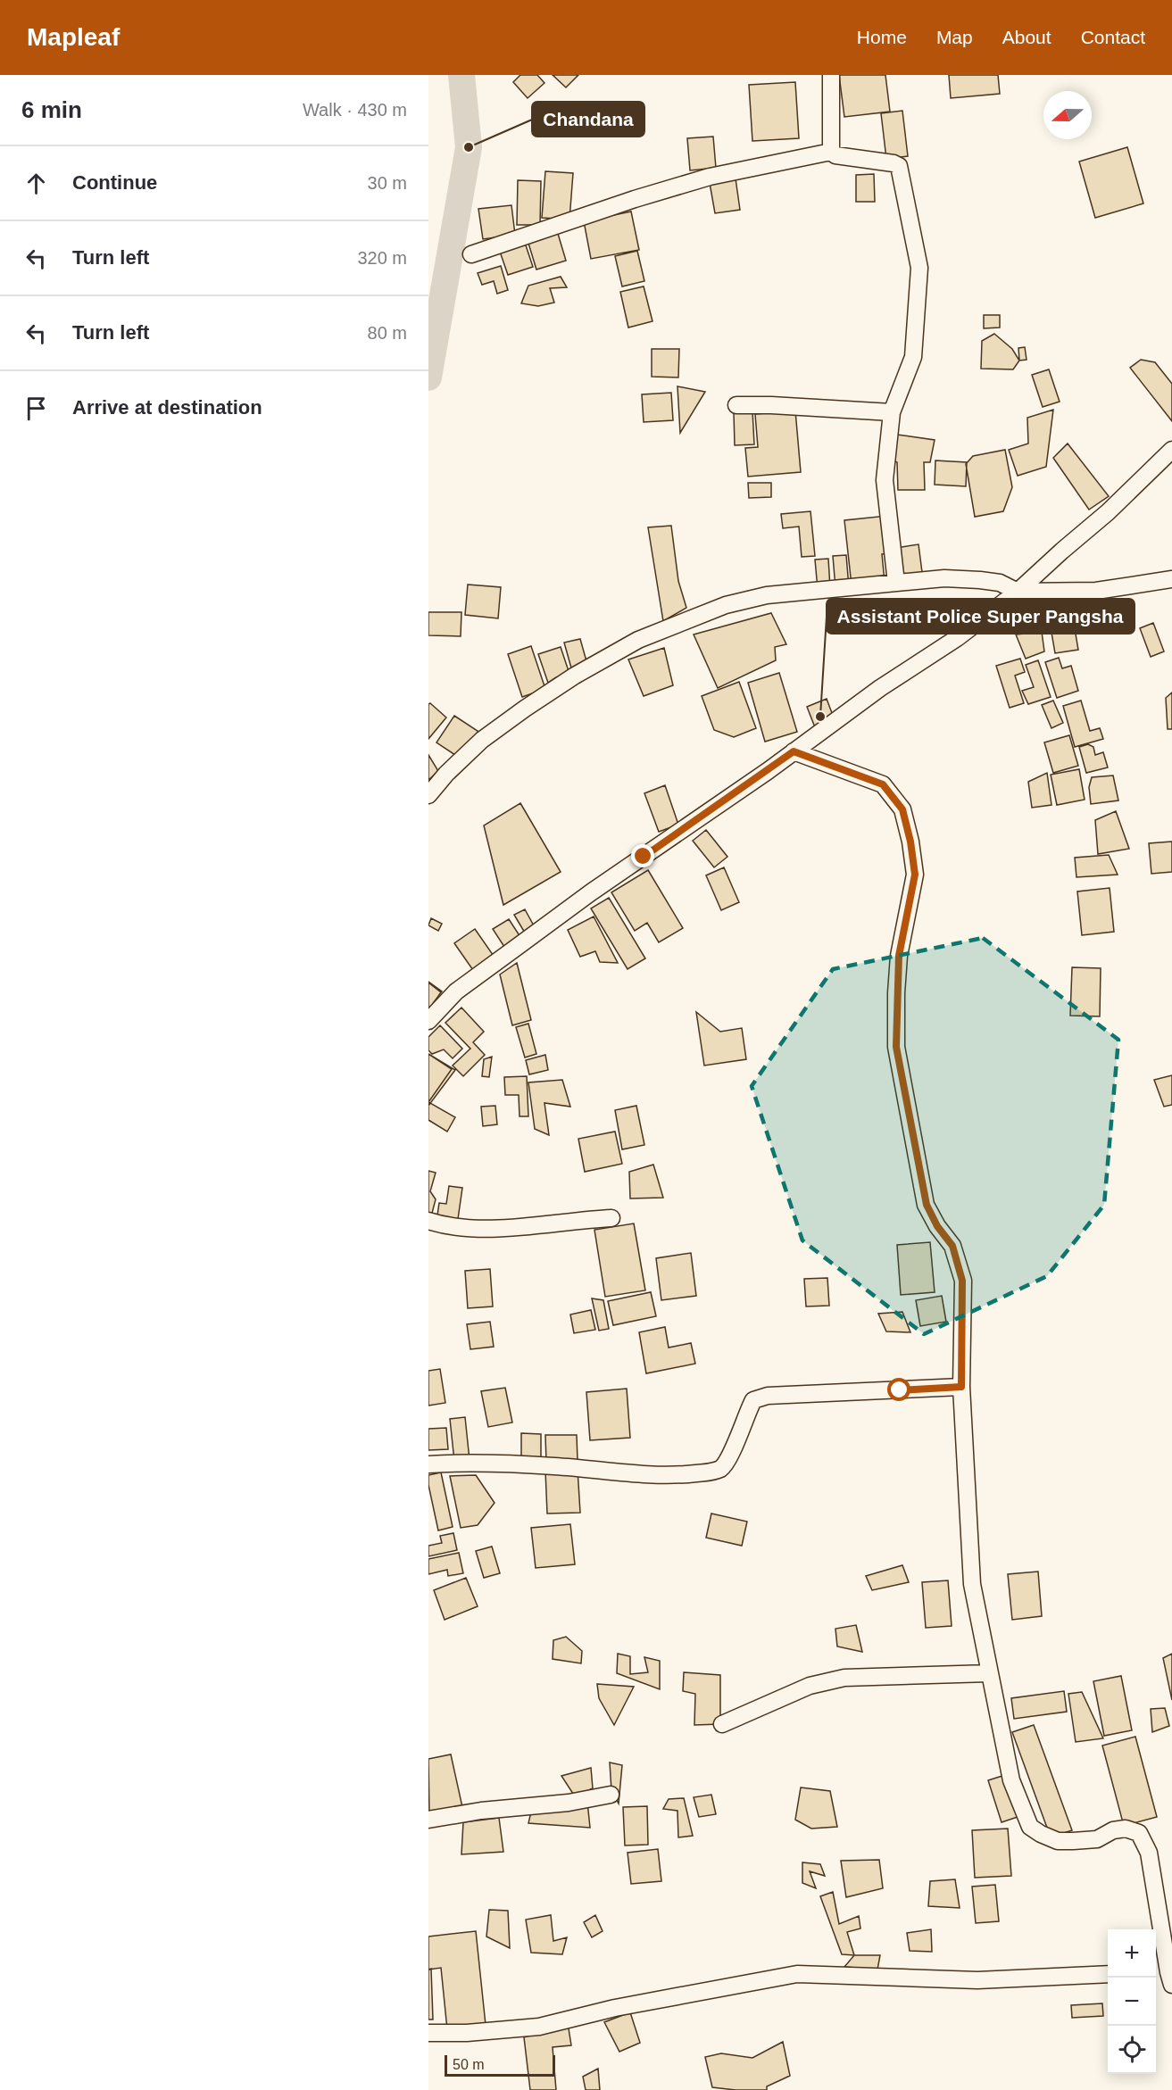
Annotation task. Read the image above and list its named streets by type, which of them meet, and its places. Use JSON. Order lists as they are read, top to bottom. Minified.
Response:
{"places":["Chandana","Assistant Police Super Pangsha"],"scale_bar":"50 m","north":"left","page":{"header":"Mapleaf","nav":["Home","Map","About","Contact"],"heading":["6 min","Walk · 430 m"],"list":[["Continue","30 m"],["Turn left","320 m"],["Turn left","80 m"],"Arrive at destination"],"map_buttons":["+","−"],"scale":"50 m"}}
